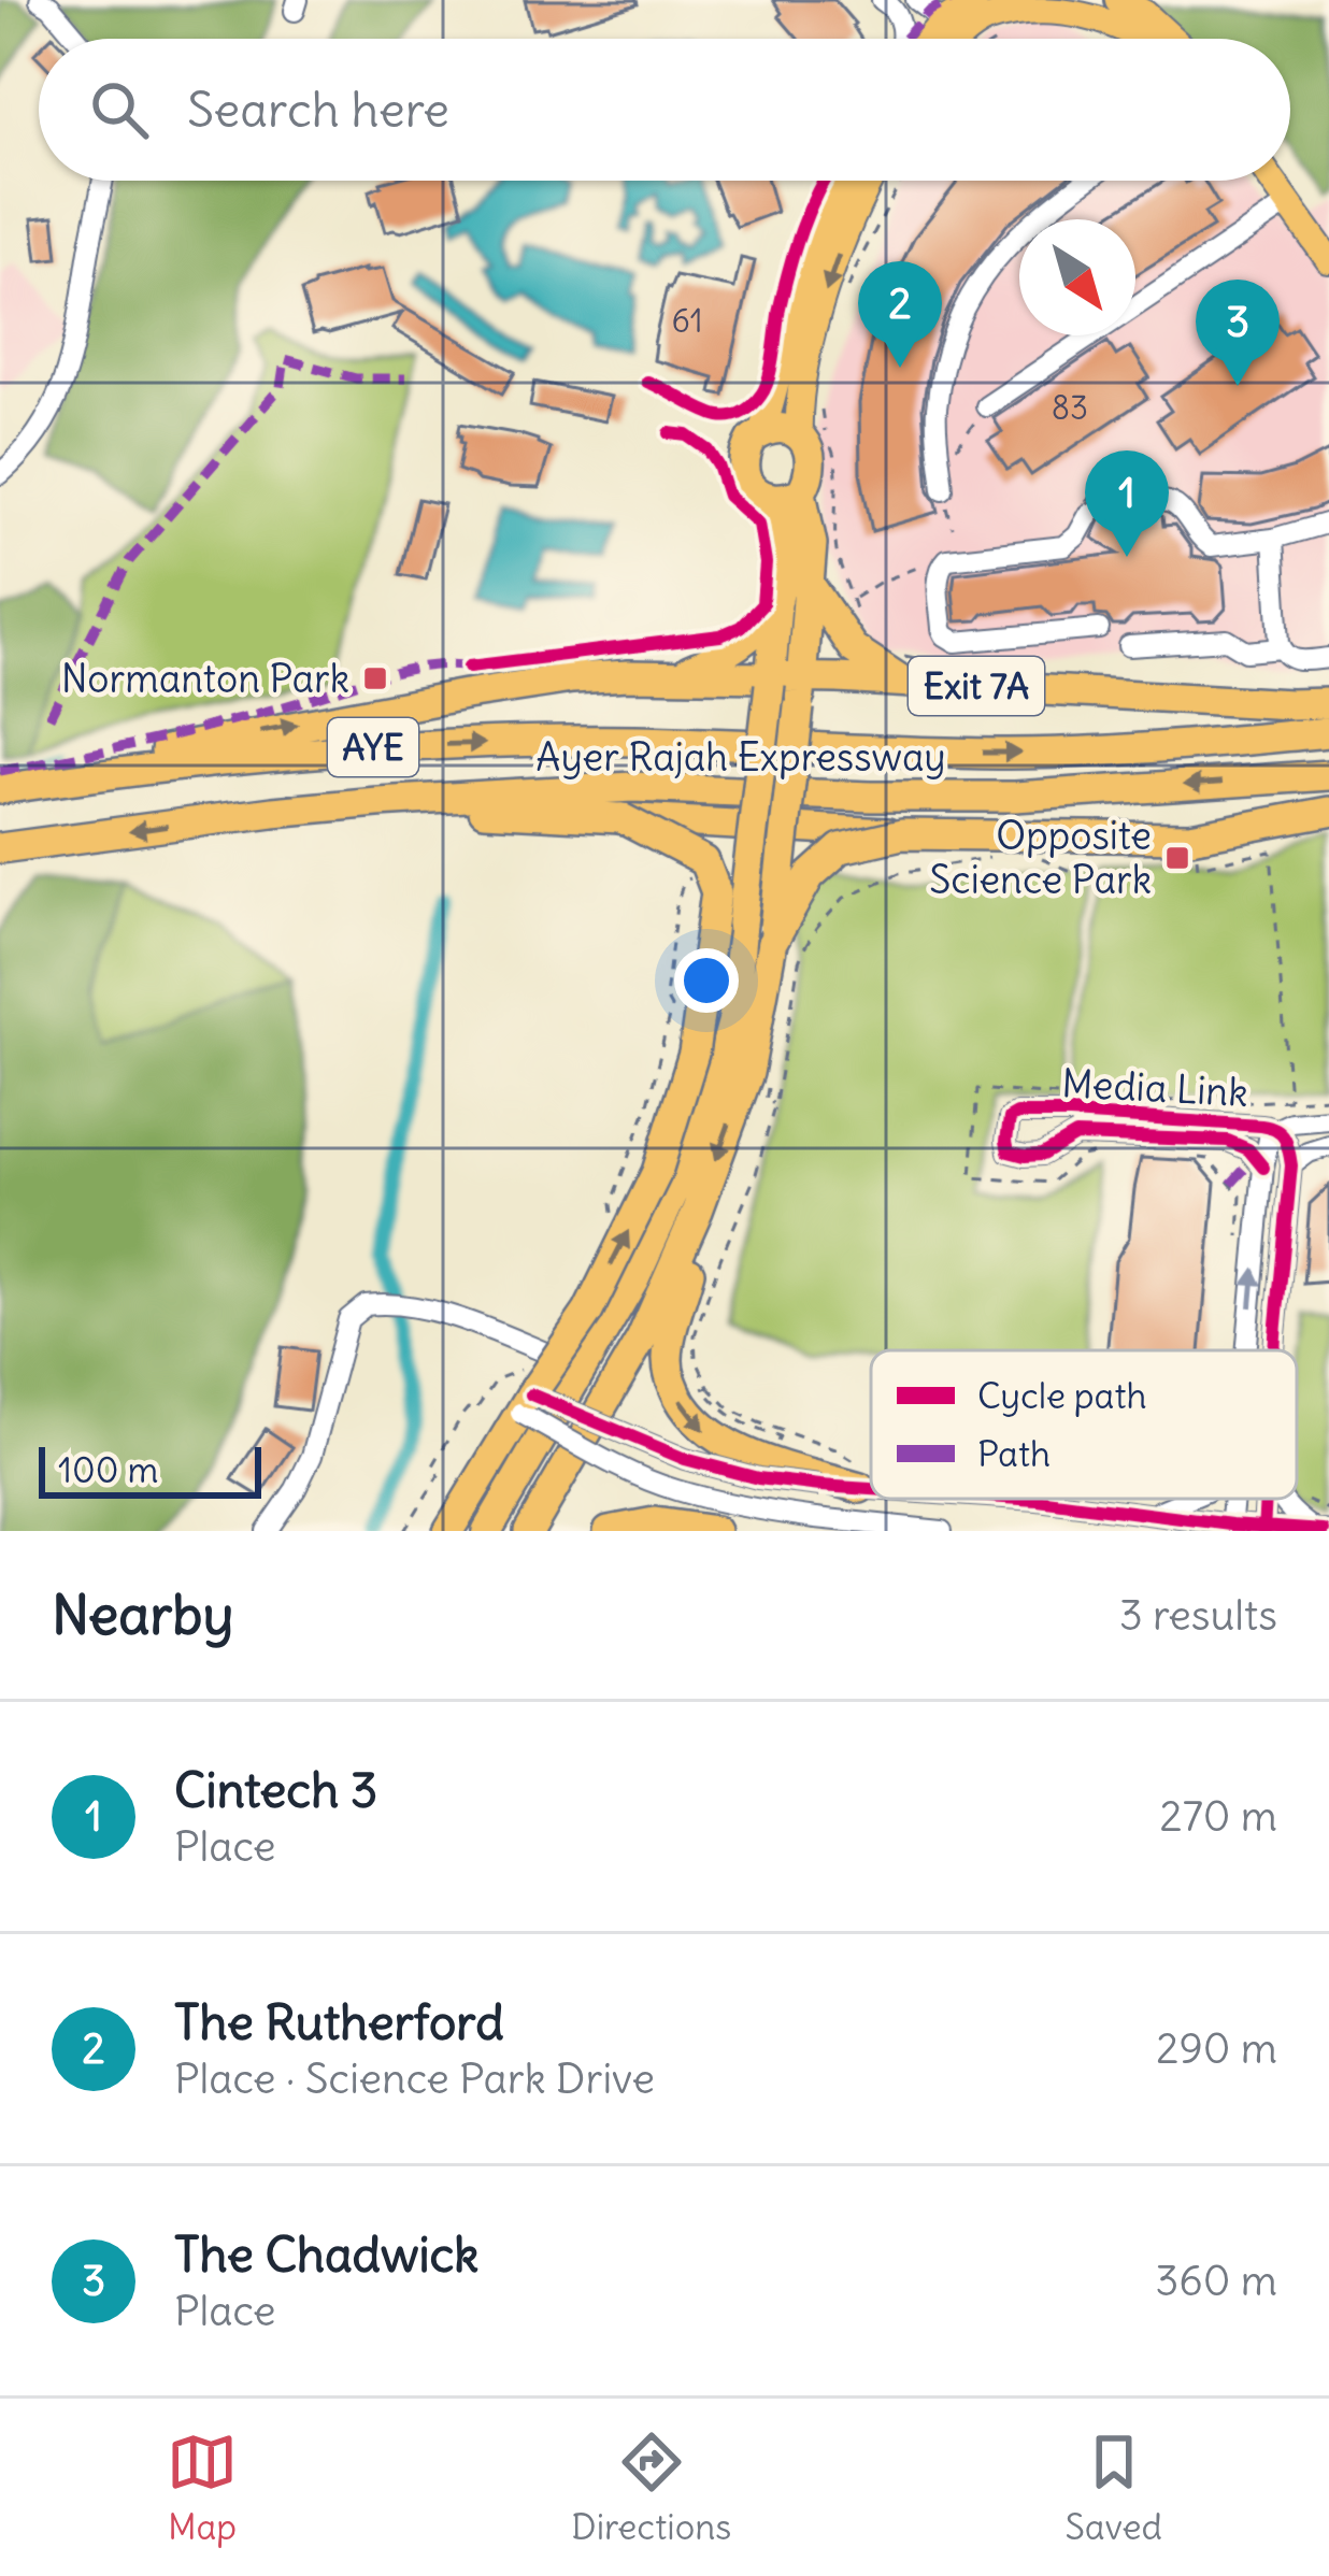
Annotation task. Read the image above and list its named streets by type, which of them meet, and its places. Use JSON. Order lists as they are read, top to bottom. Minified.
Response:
{"streets":{"highway":["Exit 7A","AYE","Ayer Rajah Expressway"],"street":["Media Link"]},"places":{"transit":["Normanton Park","Opposite Science Park"]},"house_numbers":["61","83"],"legend":["Cycle path","Path"],"scale_bar":"100 m","north":"bottom right","page":{"search":"Search here","pins":["2","3","1"],"scale":"100 m","heading":["Nearby","3 results"],"list":[{"mark":"1","name":"Cintech 3","note":"Place","value":"270 m"},{"mark":"2","name":"The Rutherford","note":"Place · Science Park Drive","value":"290 m"},{"mark":"3","name":"The Chadwick","note":"Place","value":"360 m"}],"nav":["Map","Directions","Saved"]}}
